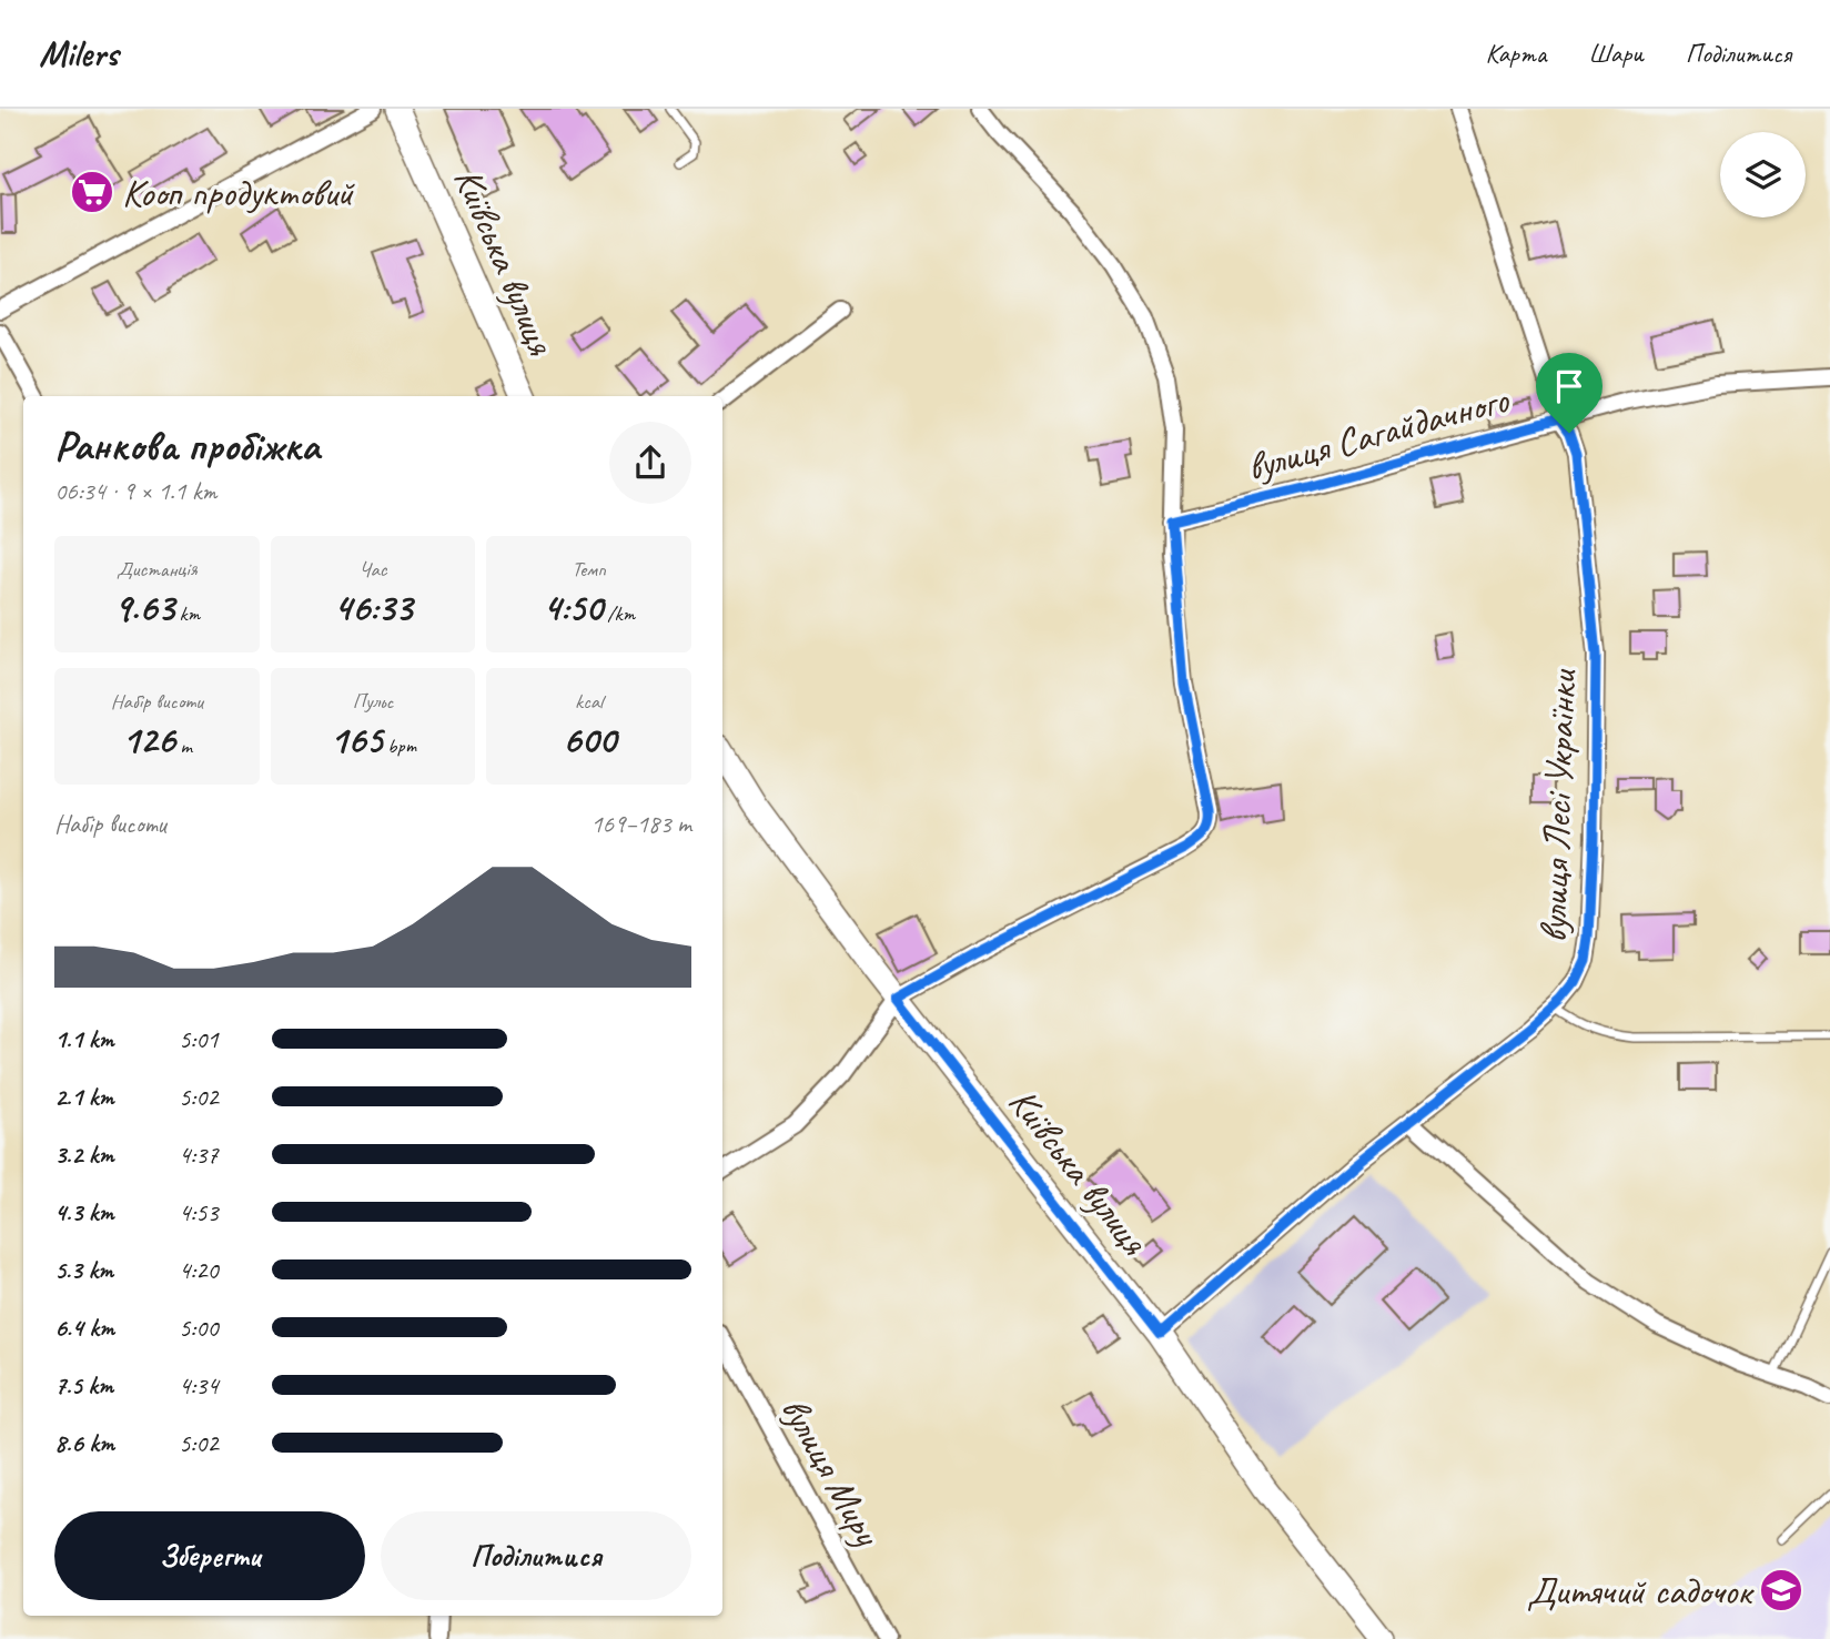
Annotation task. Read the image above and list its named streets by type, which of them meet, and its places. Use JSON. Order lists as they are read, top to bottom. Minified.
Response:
{"streets":{"street":["Київська вулиця","вулиця Сагайдачного","вулиця Лесі Українки","вулиця Миру"]},"crossings":[["Київська вулиця","вулиця Лесі Українки"],["вулиця Сагайдачного","вулиця Лесі Українки"]],"places":{"supermarket":["Кооп продуктовий"],"school or university":["Дитячий садочок"]},"page":{"header":"Milers","nav":["Карта","Шари","Поділитися"],"heading":["Ранкова пробіжка","06:34 · 9 × 1.1 km"],"stats":[["Дистанція","9.63 km"],["Час","46:33"],["Темп","4:50 /km"],["Набір висоти","126 m"],["Пульс","165 bpm"],["kcal","600"]],"chart":["Набір висоти","169–183 m"],"list":[{"name":"1.1 km","note":"5:01"},{"name":"2.1 km","note":"5:02"},{"name":"3.2 km","note":"4:37"},{"name":"4.3 km","note":"4:53"},{"name":"5.3 km","note":"4:20"},{"name":"6.4 km","note":"5:00"},{"name":"7.5 km","note":"4:34"},{"name":"8.6 km","note":"5:02"}],"buttons":["Зберегти","Поділитися"]}}
